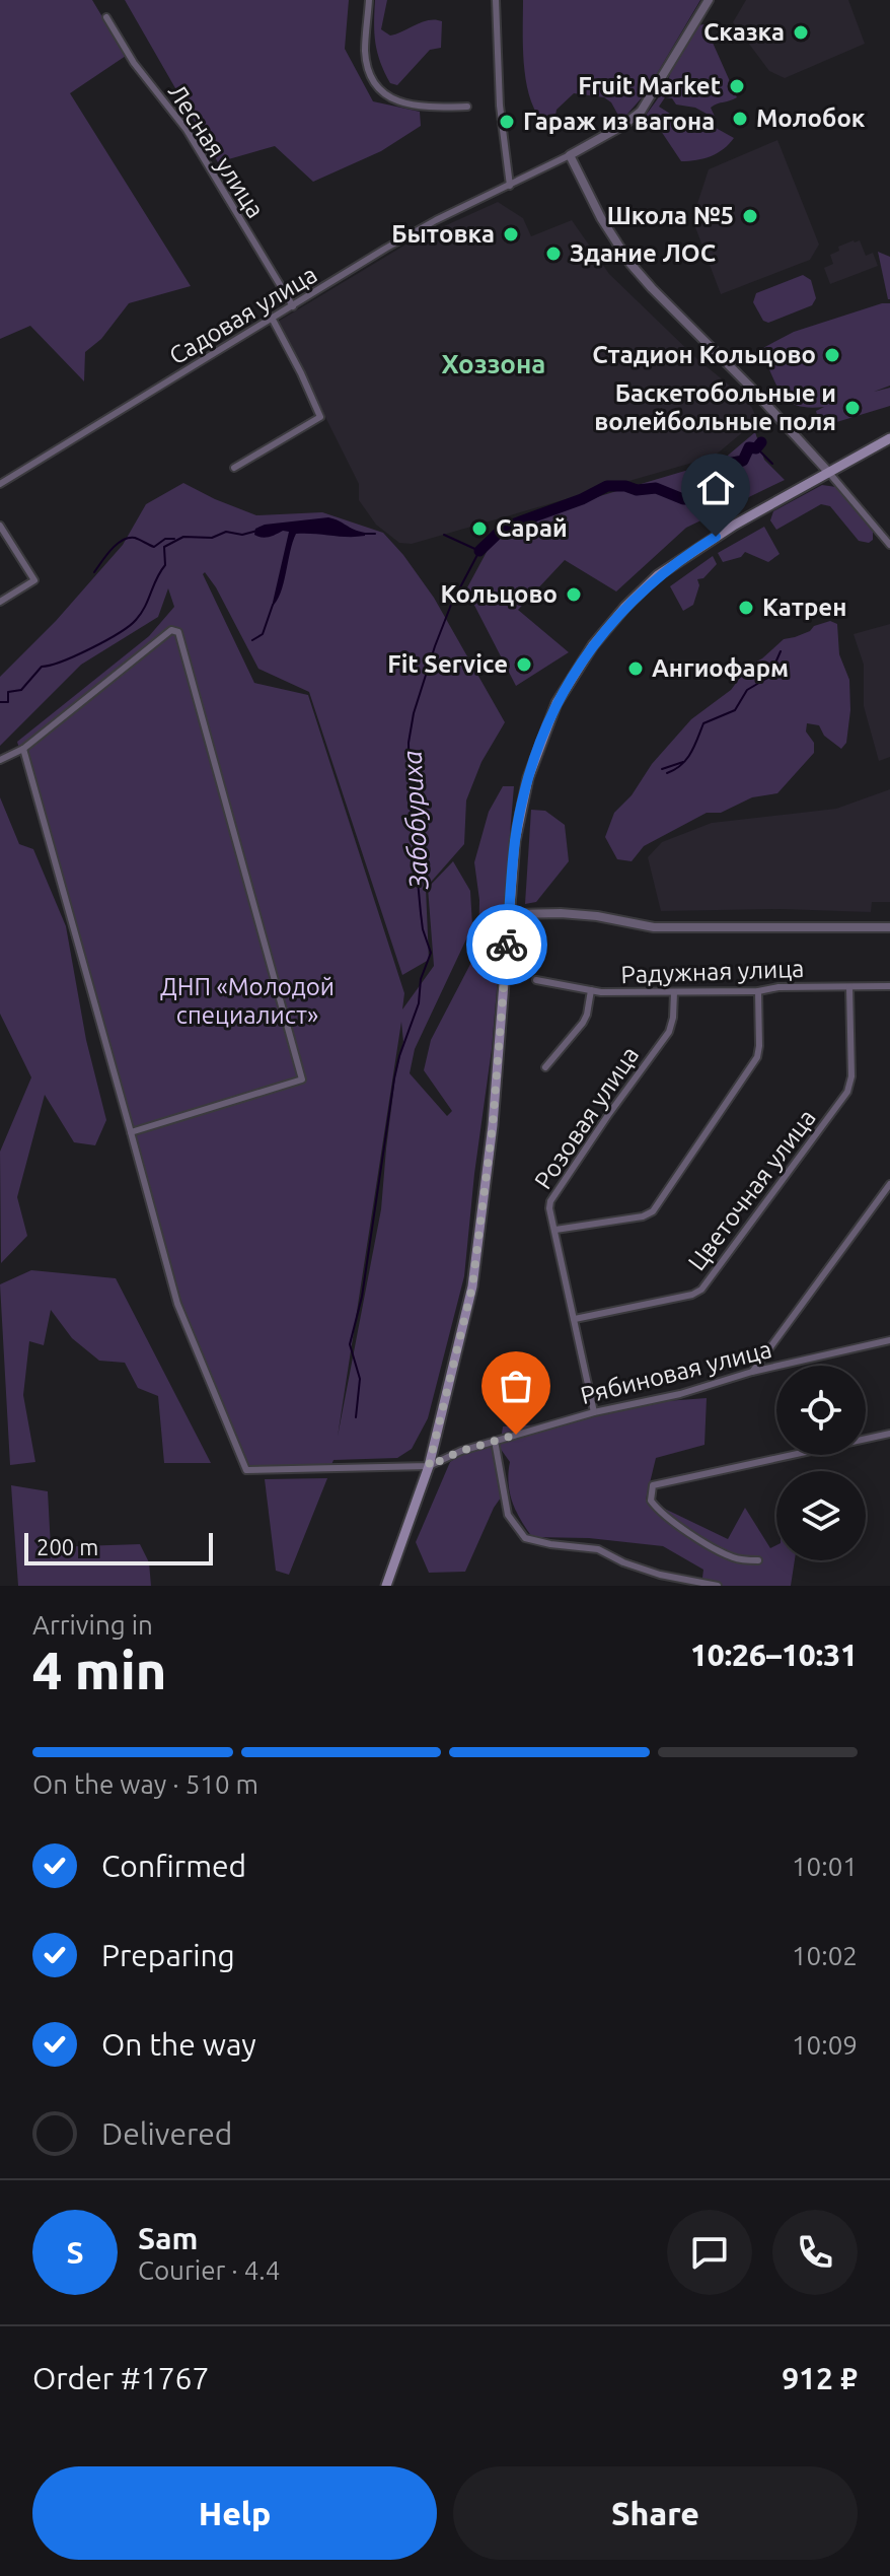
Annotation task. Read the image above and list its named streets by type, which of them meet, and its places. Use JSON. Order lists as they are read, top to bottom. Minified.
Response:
{"streets":{"street":["Лесная улица","Садовая улица","Радужная улица","Розовая улица","Цветочная улица","Рябиновая улица"]},"crossings":[["Лесная улица","Садовая улица"],["Радужная улица","Розовая улица"],["Радужная улица","Цветочная улица"],["Розовая улица","Цветочная улица"],["Розовая улица","Рябиновая улица"]],"districts":["Хоззона"],"water":["Забобуриха"],"parks":["ДНП «Молодой специалист»"],"places":["Сказка","Fruit Market","Молобок","Гараж из вагона","Школа №5","Бытовка","Здание ЛОС","Стадион Кольцово","Баскетобольные и волейбольные поля","Сарай","Кольцово","Катрен","Fit Service","Ангиофарм"],"scale_bar":"200 m","page":{"scale":"200 m","heading":["4 min","Arriving in","10:26–10:31"],"panel":["Sam","Courier · 4.4","Order #1767","912 ₽"],"bar":"On the way · 510 m","list":[["Confirmed","10:01"],["Preparing","10:02"],["On the way","10:09"],"Delivered"],"round":"S","buttons":["Help","Share"]}}
